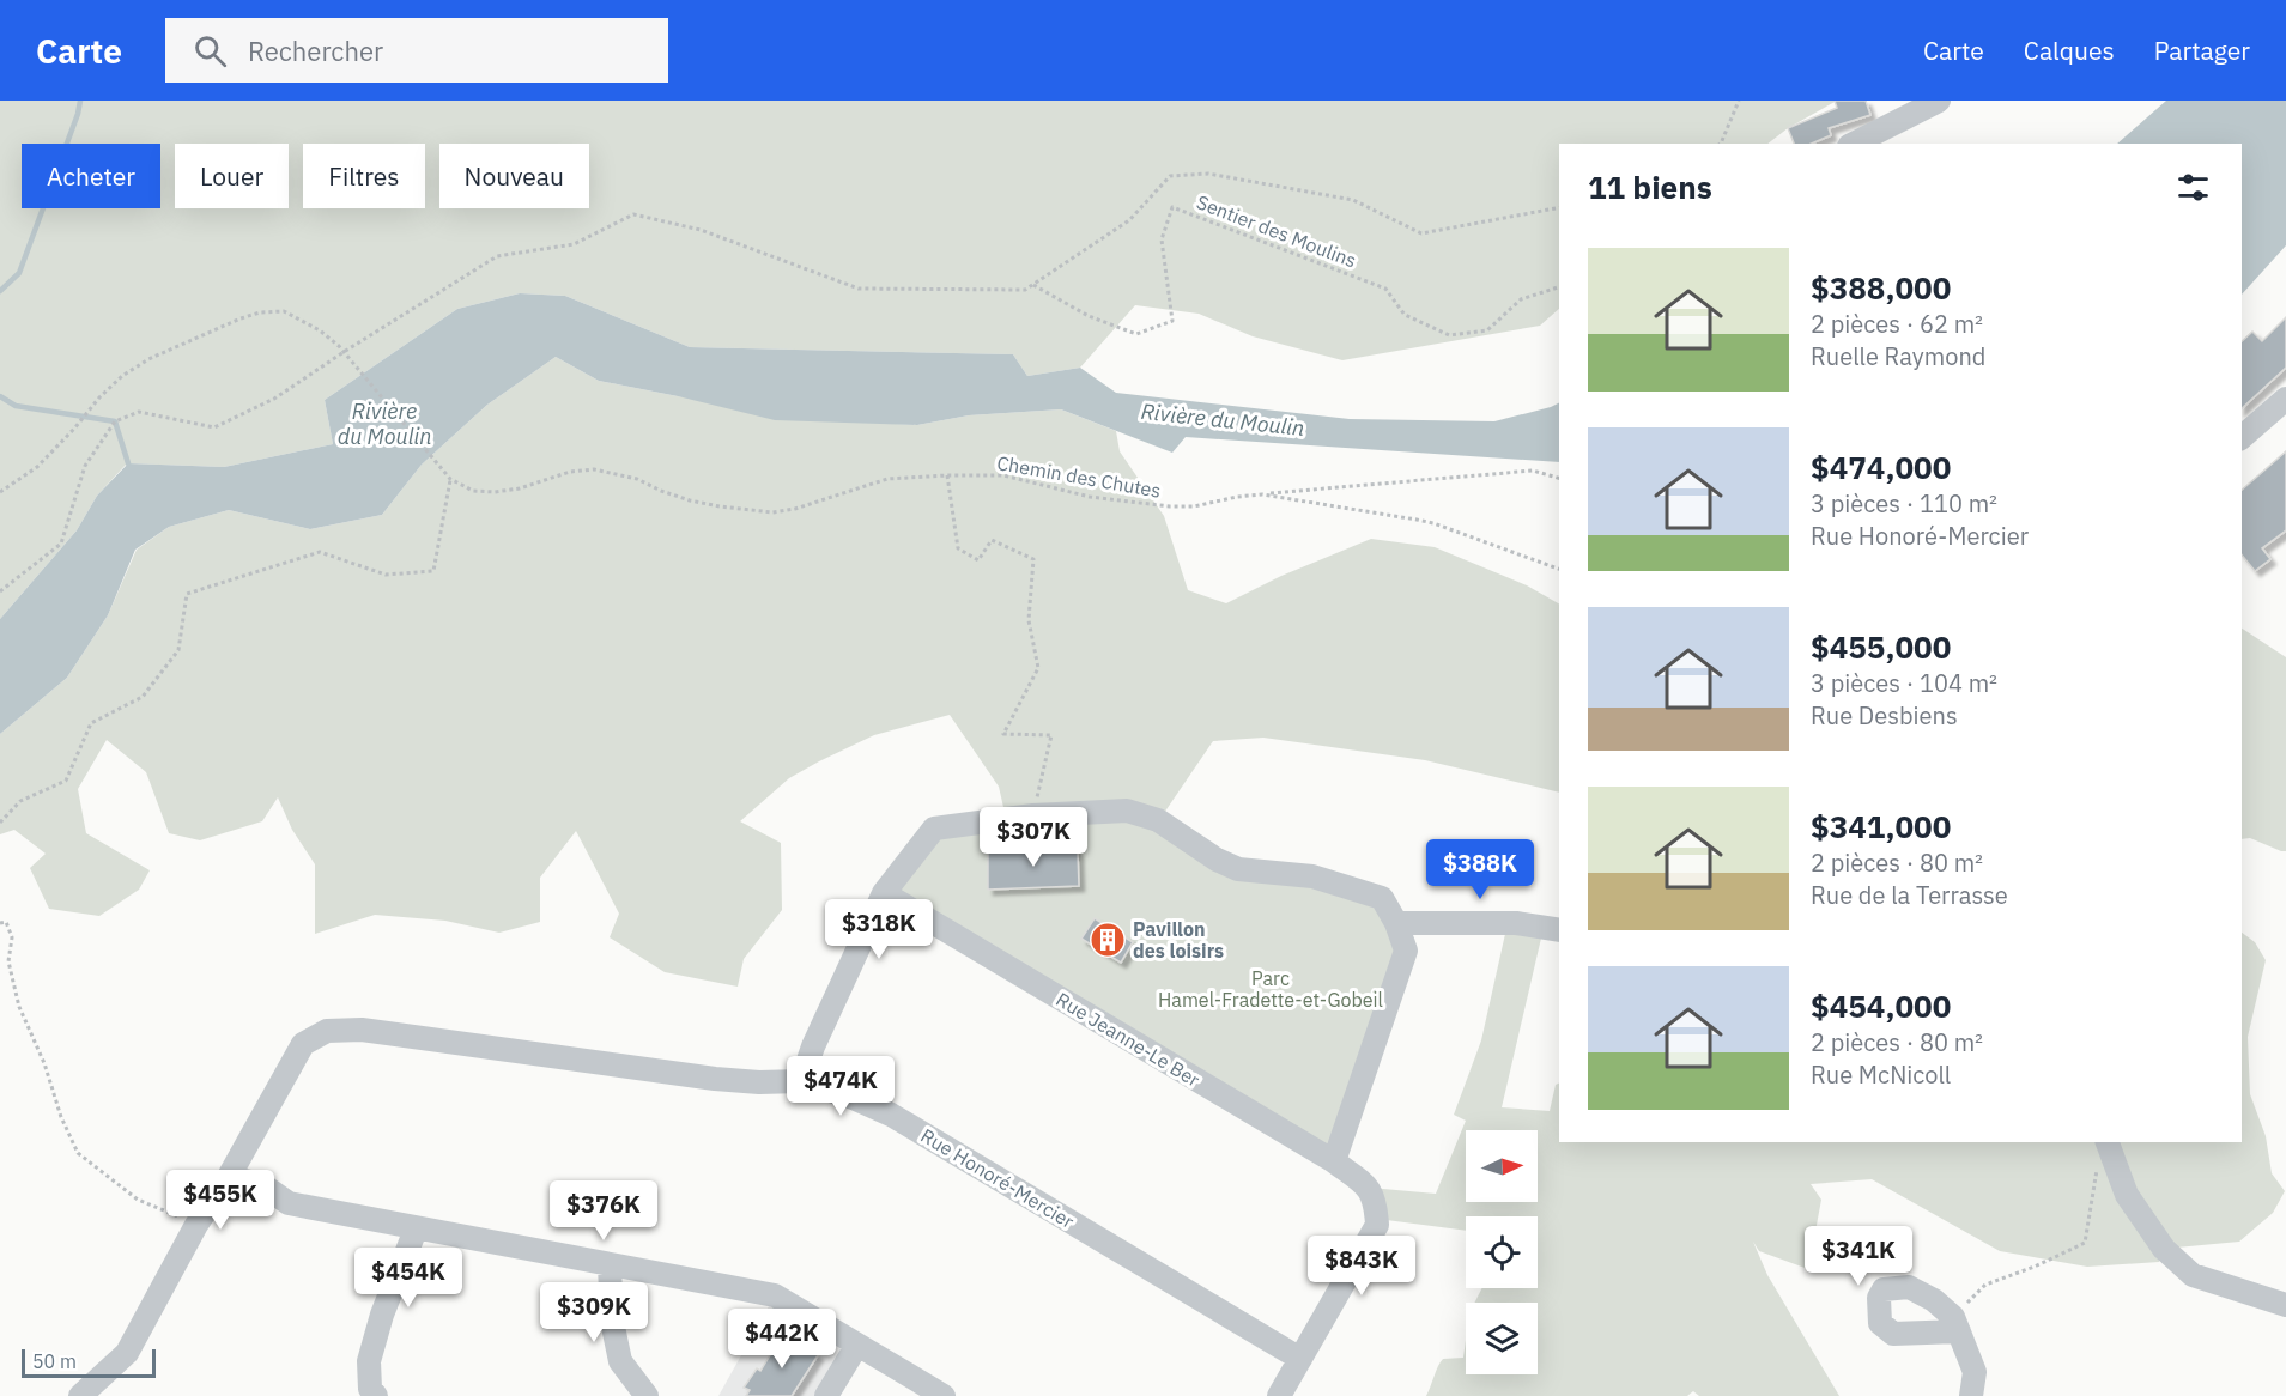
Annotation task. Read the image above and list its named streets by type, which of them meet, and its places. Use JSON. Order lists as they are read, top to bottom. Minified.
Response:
{"streets":{"street":["Rue Jeanne-Le Ber","Rue Honoré-Mercier"],"path":["Sentier des Moulins","Chemin des Chutes"]},"crossings":[["Sentier des Moulins","Chemin des Chutes"],["Rue Jeanne-Le Ber","Rue Honoré-Mercier"]],"water":["Rivière du Moulin"],"parks":["Parc Hamel-Fradette-et-Gobeil"],"places":{"building":["Pavillon des loisirs"]},"scale_bar":"50 m","north":"right","page":{"header":"Carte","search":"Rechercher","nav":["Carte","Calques","Partager"],"chip":["Acheter","Louer","Filtres","Nouveau"],"heading":"11 biens","list":[{"name":"$388,000","note":"2 pièces · 62 m² · Ruelle Raymond"},{"name":"$474,000","note":"3 pièces · 110 m² · Rue Honoré-Mercier"},{"name":"$455,000","note":"3 pièces · 104 m² · Rue Desbiens"},{"name":"$341,000","note":"2 pièces · 80 m² · Rue de la Terrasse"},{"name":"$454,000","note":"2 pièces · 80 m² · Rue McNicoll"}],"price":["$307K","$388K","$318K","$474K","$455K","$376K","$341K","$843K","$454K","$309K","$442K"],"scale":"50 m"}}
